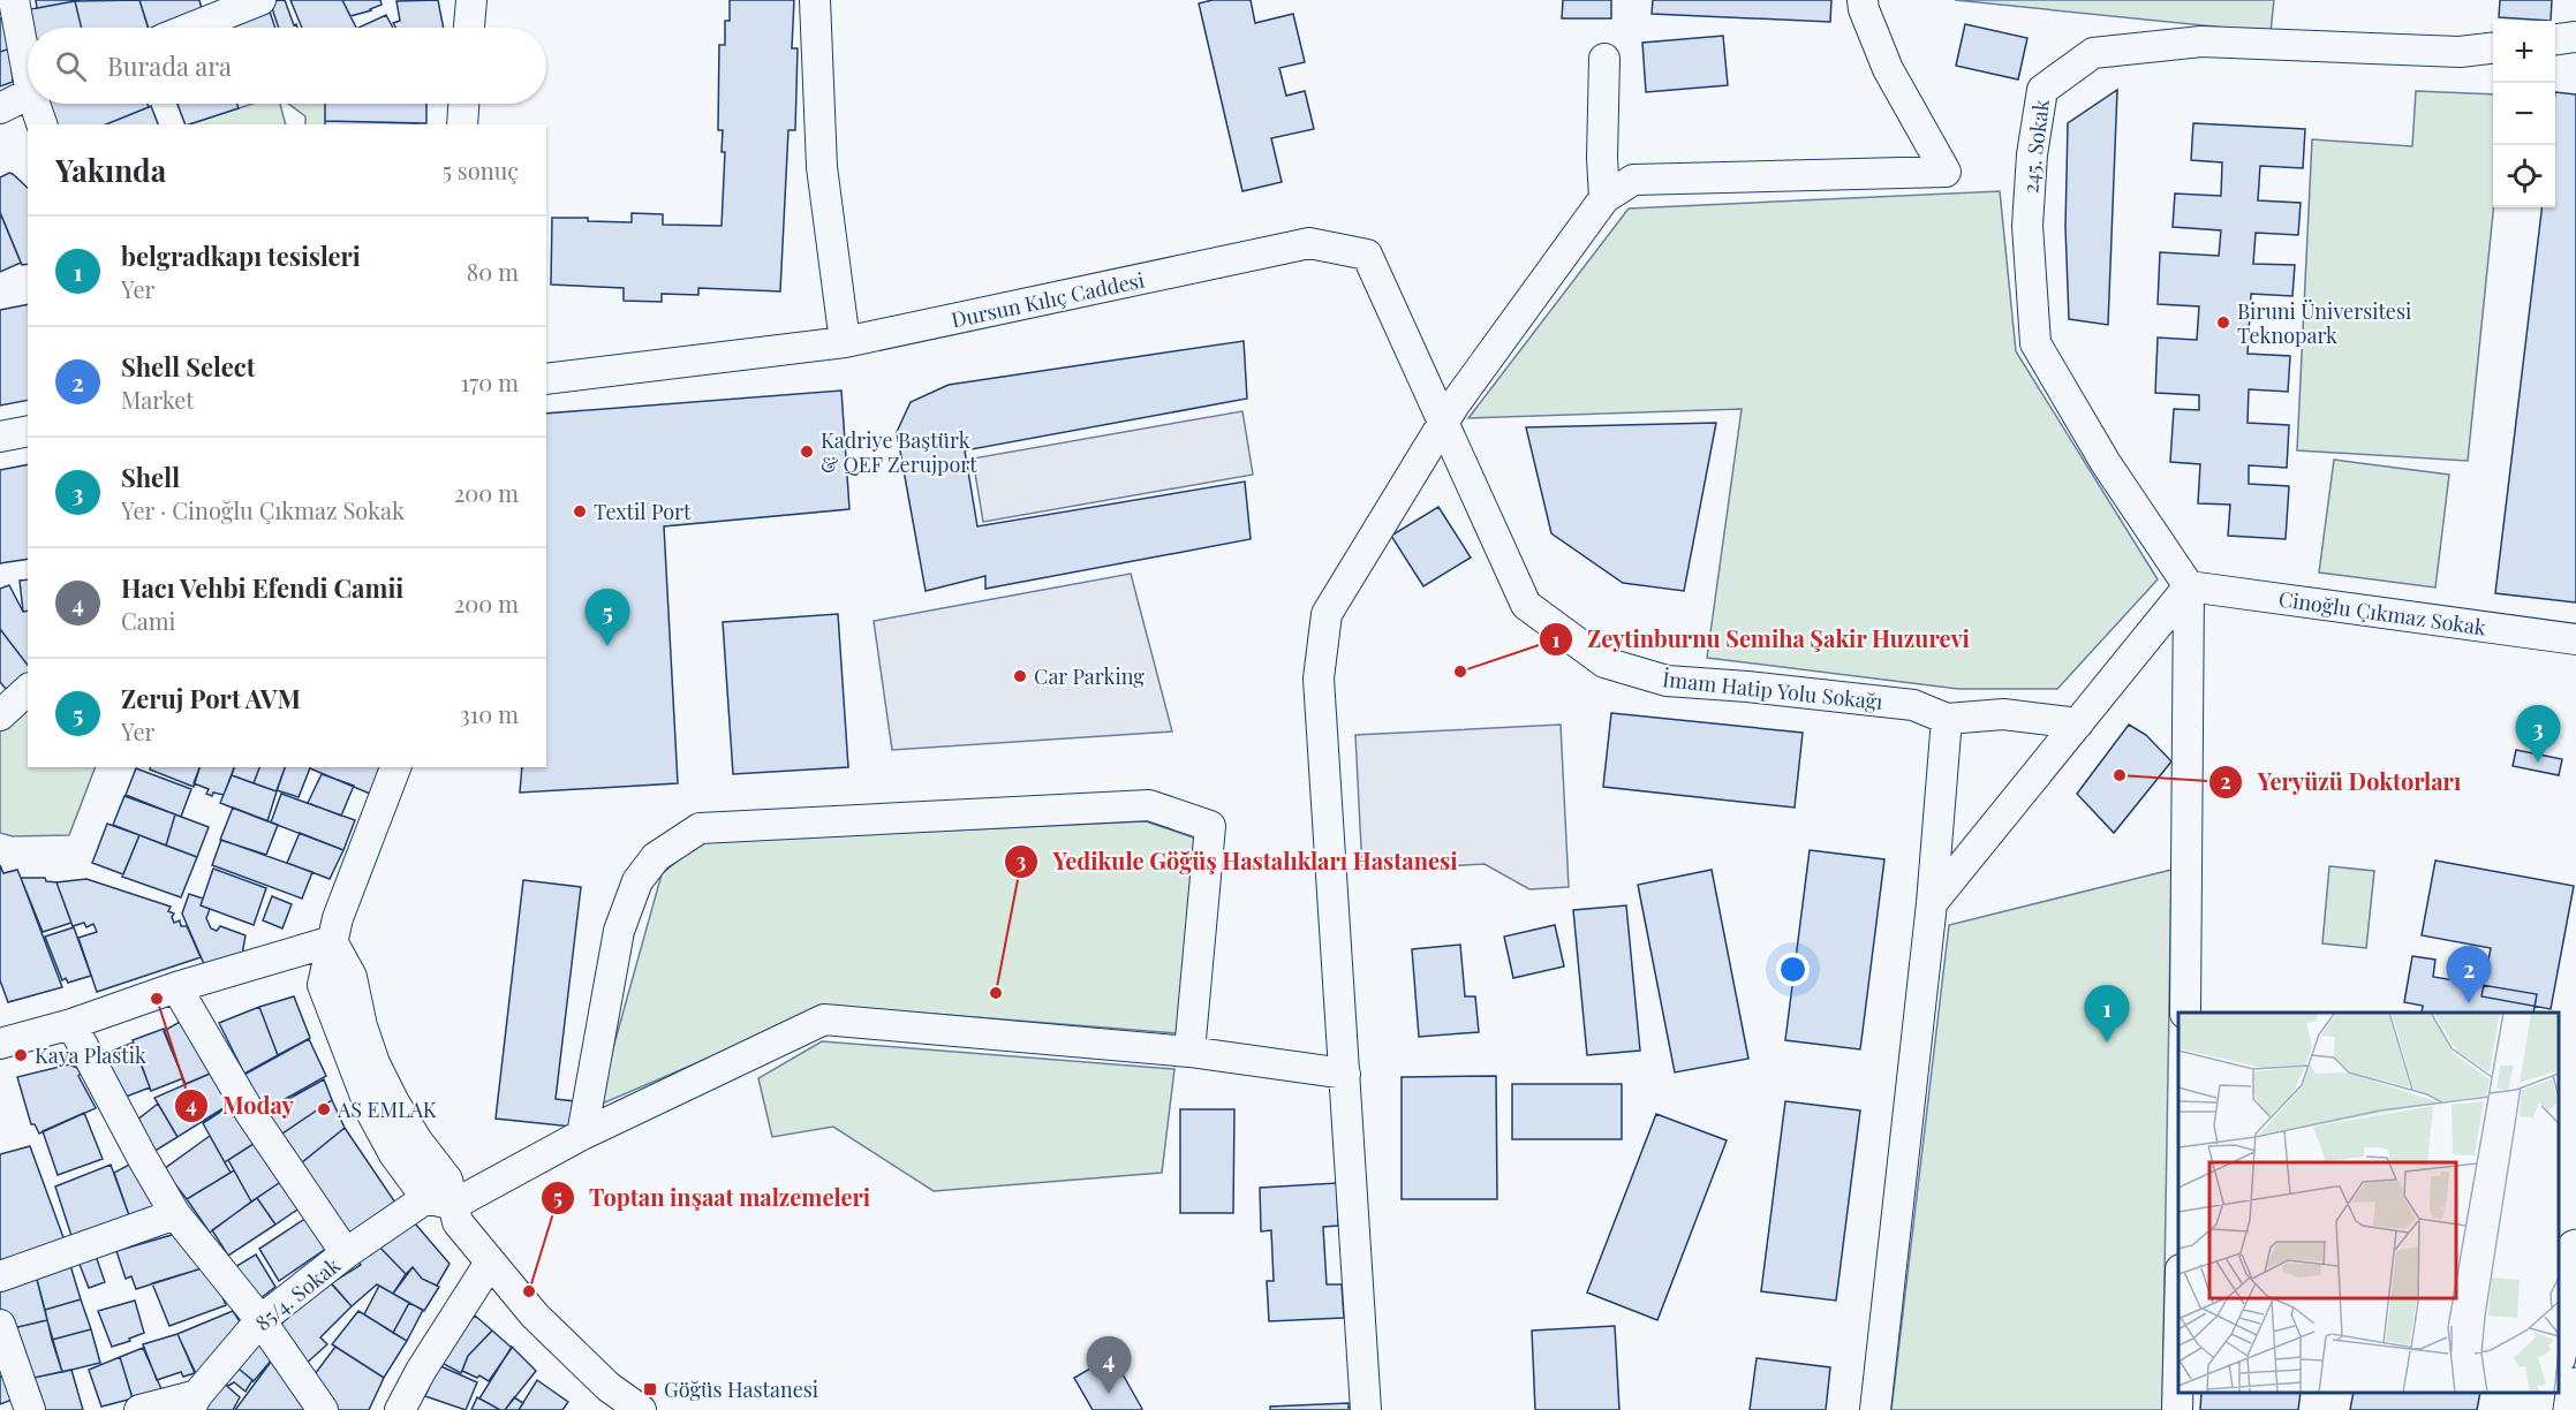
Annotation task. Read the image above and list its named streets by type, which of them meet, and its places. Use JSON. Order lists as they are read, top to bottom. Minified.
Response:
{"streets":{"street":["245. Sokak","Dursun Kılıç Caddesi","Cinoğlu Çıkmaz Sokak","İmam Hatip Yolu Sokağı","85/4. Sokak"]},"crossings":[["245. Sokak","Cinoğlu Çıkmaz Sokak"],["Dursun Kılıç Caddesi","İmam Hatip Yolu Sokağı"]],"places":{"other":["Biruni Üniversitesi Teknopark","Kadriye Baştürk & QEF Zerujport","Textil Port","Zeytinburnu Semiha Şakir Huzurevi","Car Parking","Yeryüzü Doktorları","Yedikule Göğüş Hastalıkları Hastanesi","Moday","Kaya Plastik","AS EMLAK","Toptan inşaat malzemeleri"],"transit":["Göğüs Hastanesi"]},"page":{"map_buttons":["+","−"],"search":"Burada ara","heading":["Yakında","5 sonuç"],"list":[{"mark":"1","name":"belgradkapı tesisleri","note":"Yer","value":"80 m"},{"mark":"2","name":"Shell Select","note":"Market","value":"170 m"},{"mark":"3","name":"Shell","note":"Yer · Cinoğlu Çıkmaz Sokak","value":"200 m"},{"mark":"4","name":"Hacı Vehbi Efendi Camii","note":"Cami","value":"200 m"},{"mark":"5","name":"Zeruj Port AVM","note":"Yer","value":"310 m"}],"pins":["5","3","2","1","4"]}}
